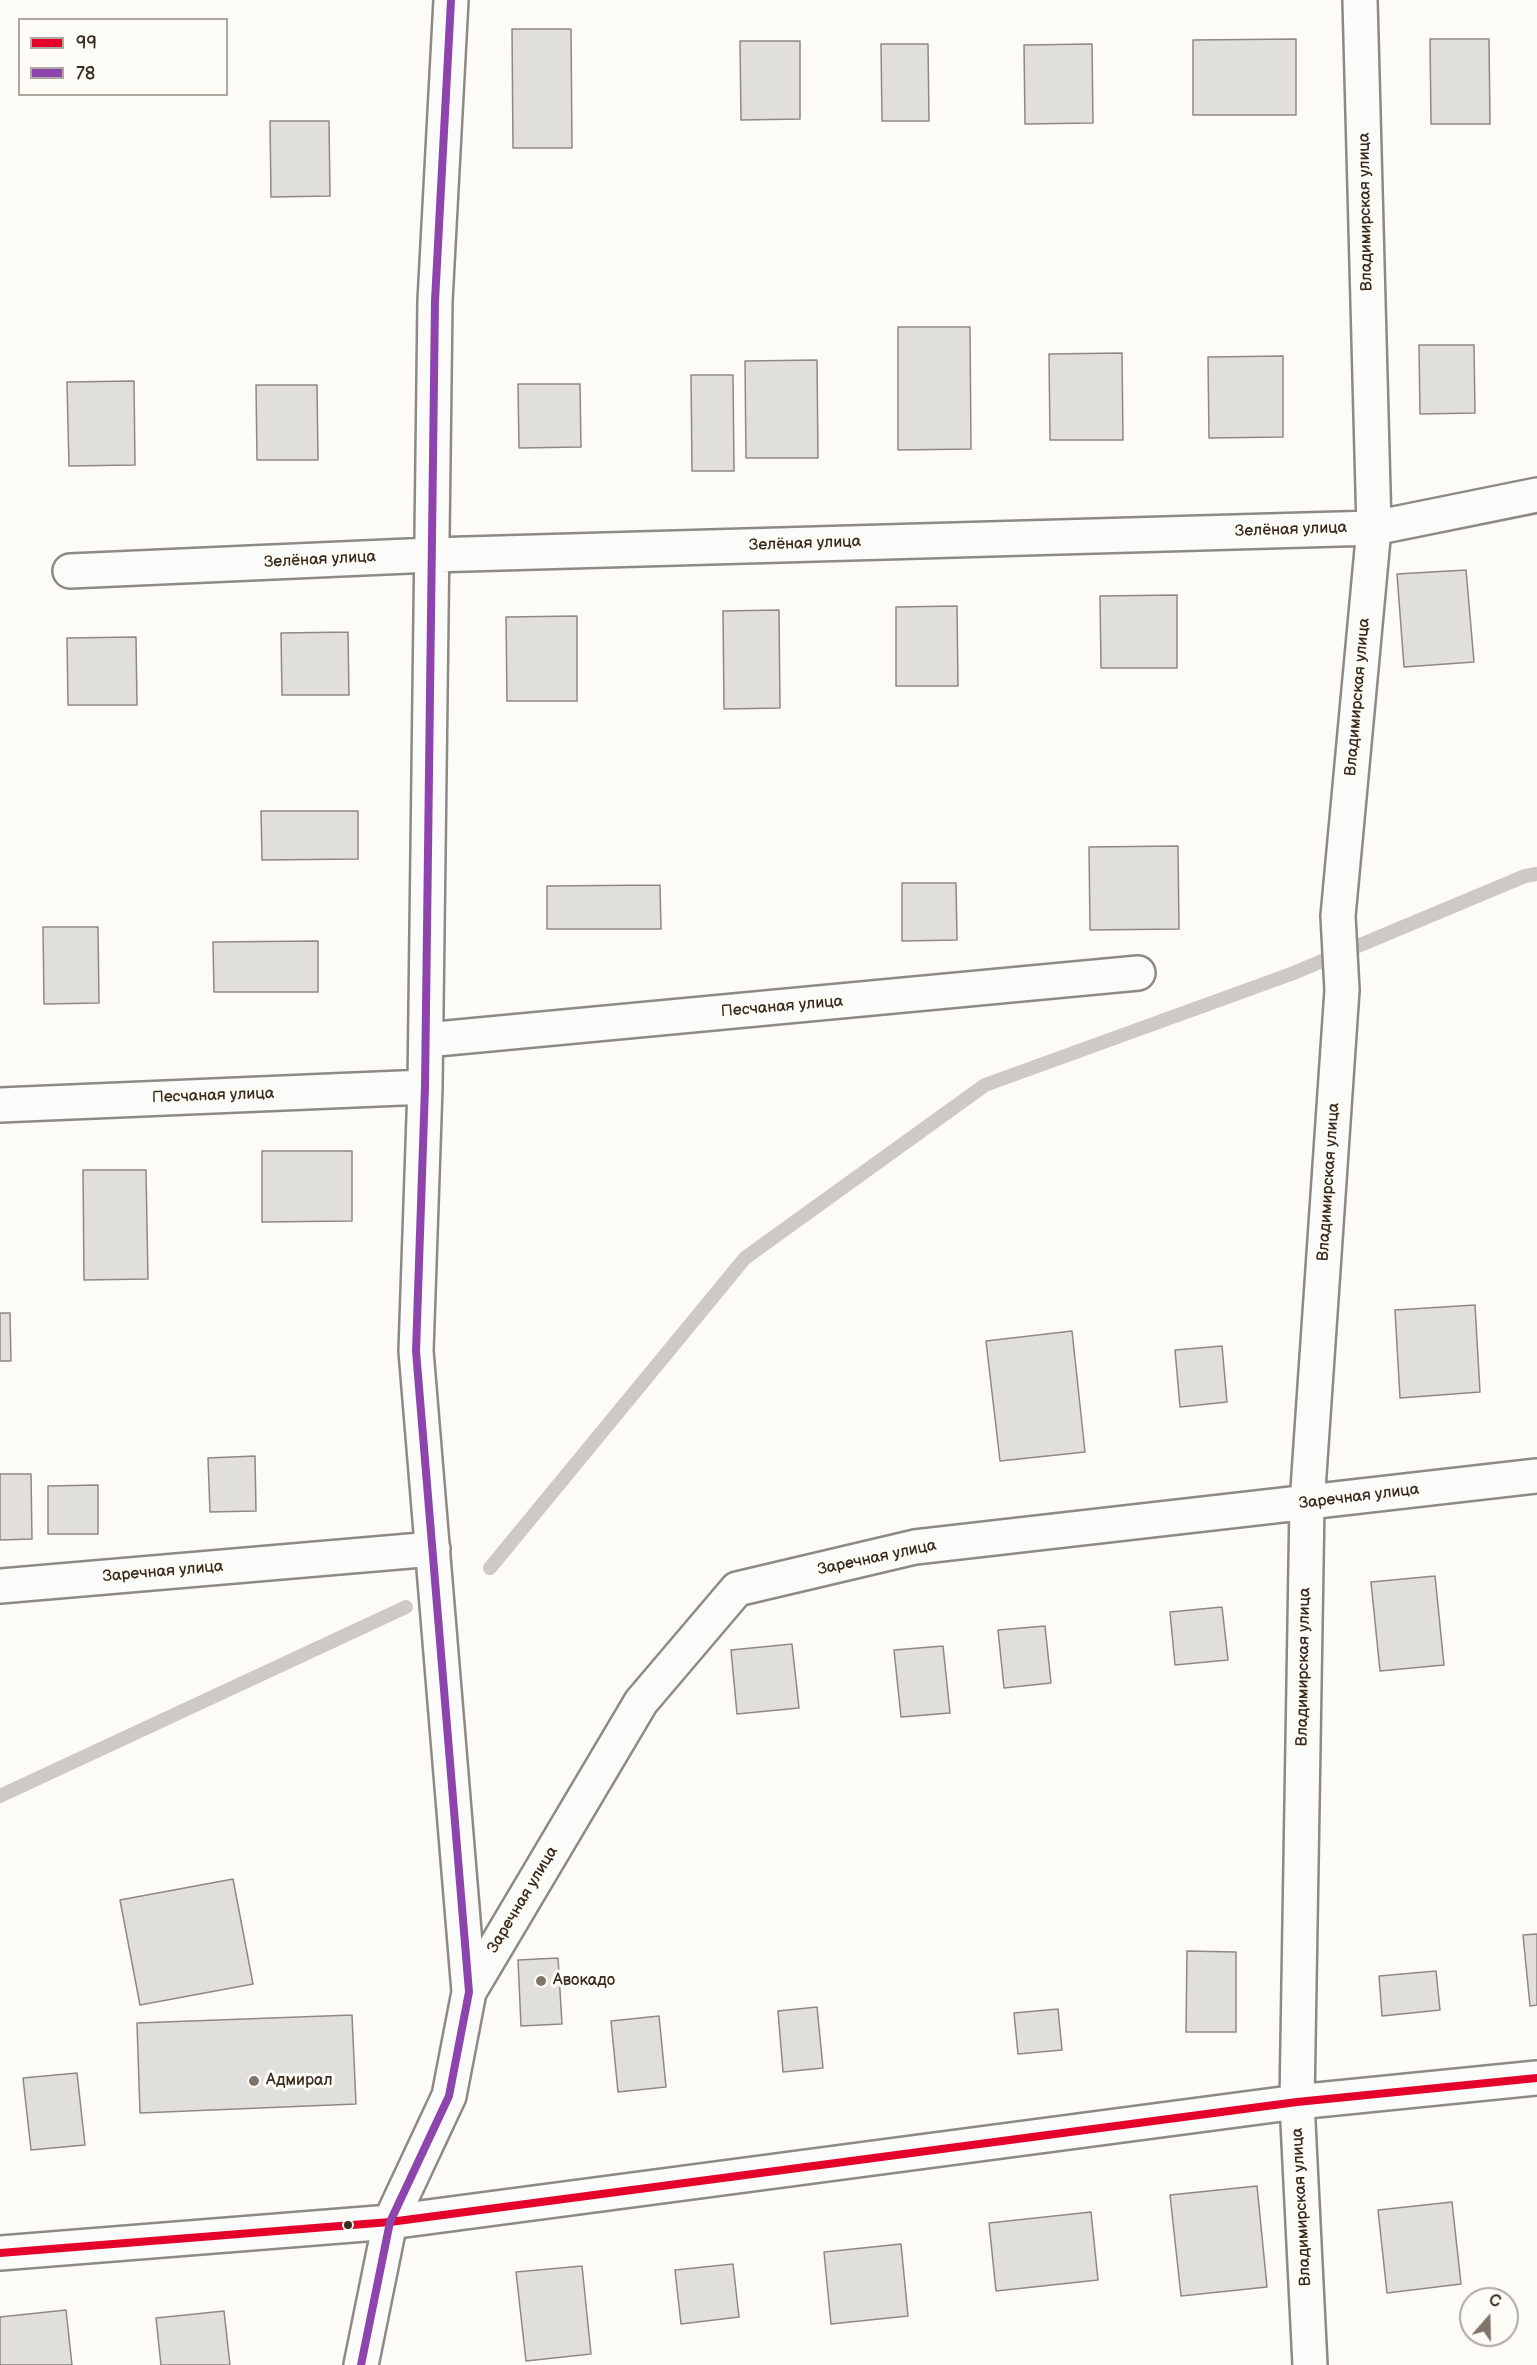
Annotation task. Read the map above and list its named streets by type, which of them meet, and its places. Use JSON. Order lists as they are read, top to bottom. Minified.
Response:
{"streets":{"street":["Владимирская улица","Зелёная улица","Песчаная улица","Заречная улица"]},"crossings":[["Владимирская улица","Зелёная улица"],["Владимирская улица","Заречная улица"]],"places":["Авокадо","Адмирал"],"lines":["transit line 78","transit line 99"],"legend":["99","78"],"north":"top"}
